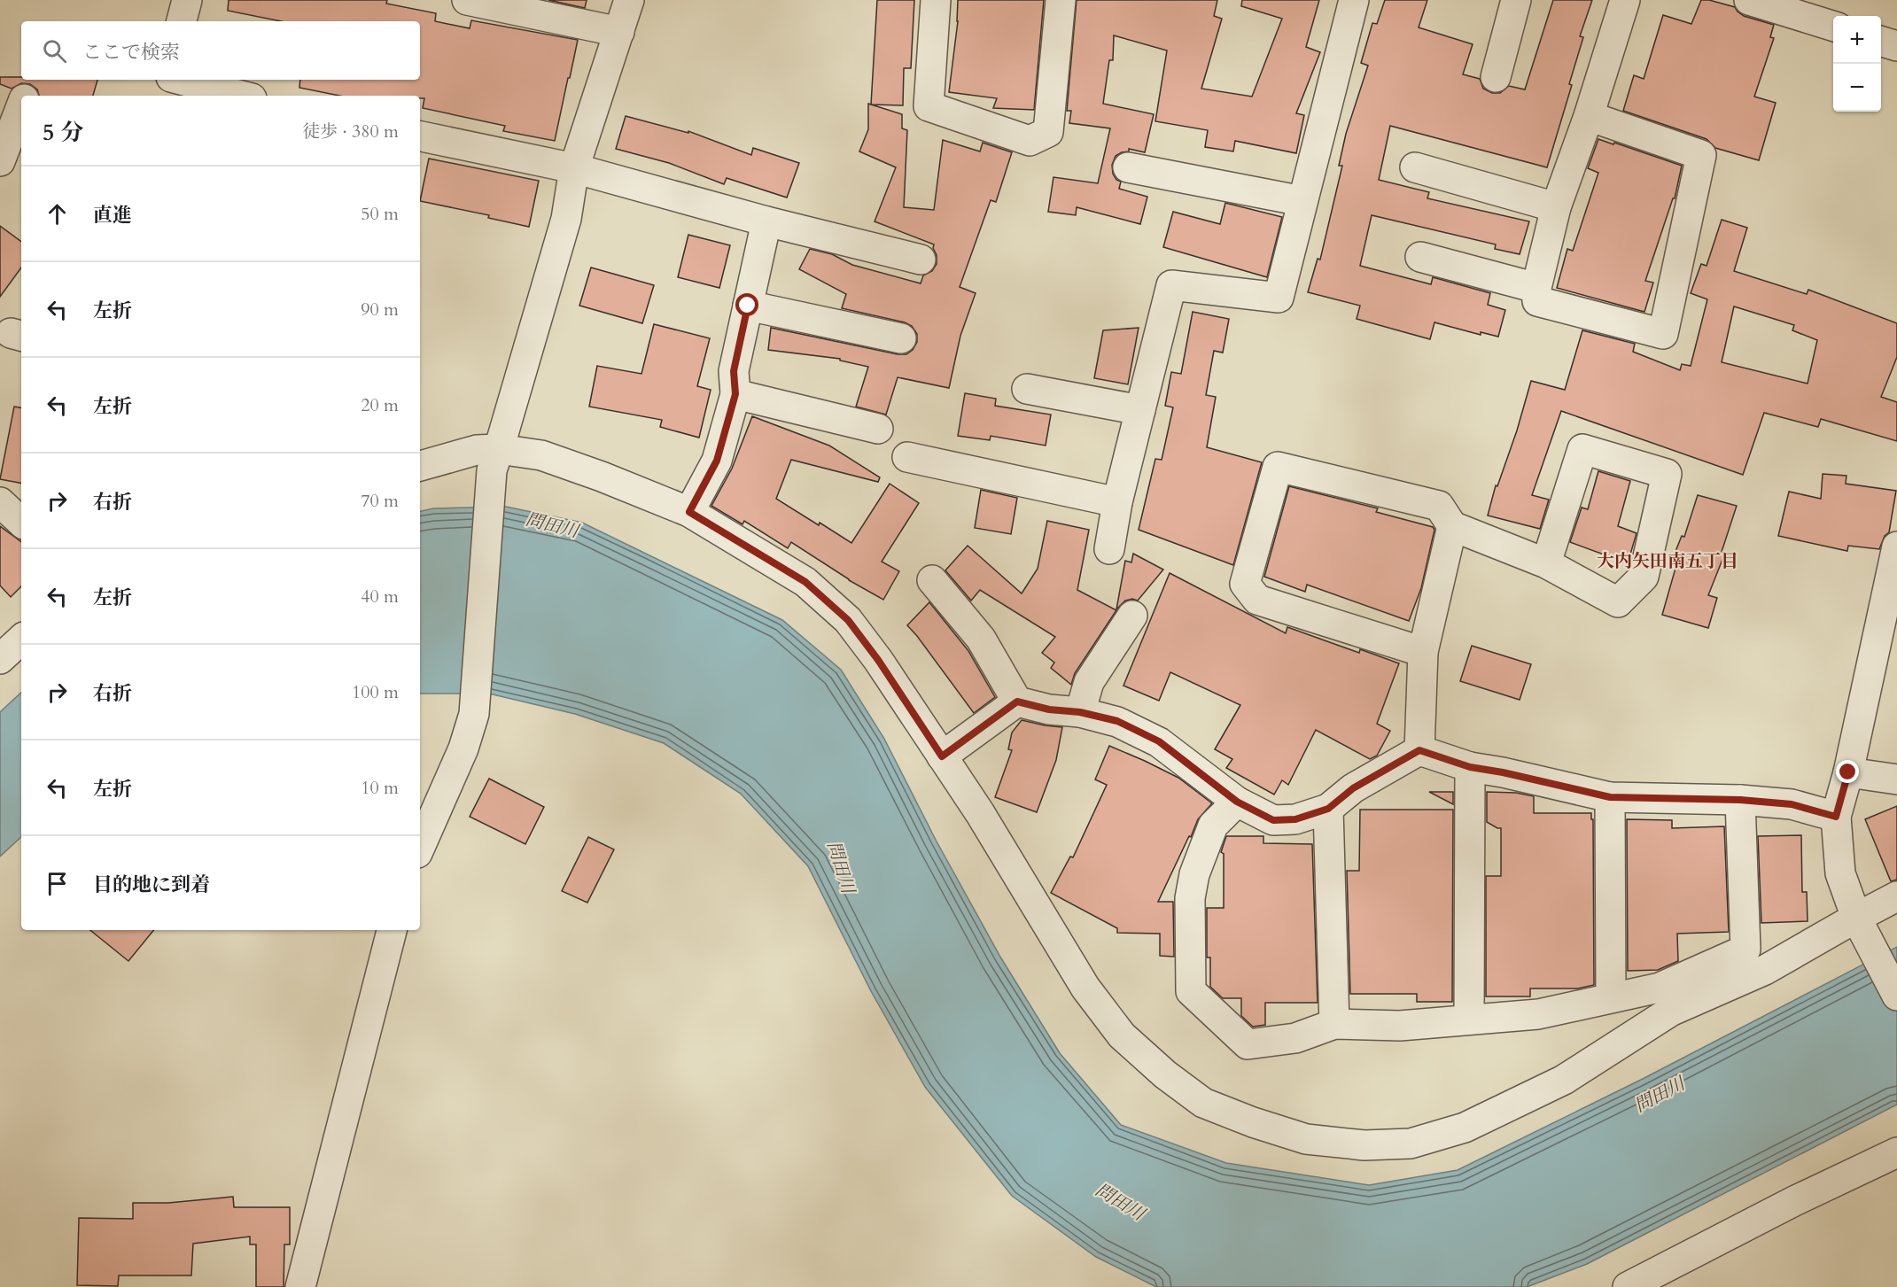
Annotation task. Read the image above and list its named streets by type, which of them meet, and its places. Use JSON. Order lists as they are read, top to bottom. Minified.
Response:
{"districts":["大内矢田南五丁目"],"water":["問田川"],"page":{"map_buttons":["+","−"],"search":"ここで検索","heading":["5 分","徒歩 · 380 m"],"list":[["直進","50 m"],["左折","90 m"],["左折","20 m"],["右折","70 m"],["左折","40 m"],["右折","100 m"],["左折","10 m"],"目的地に到着"]}}
